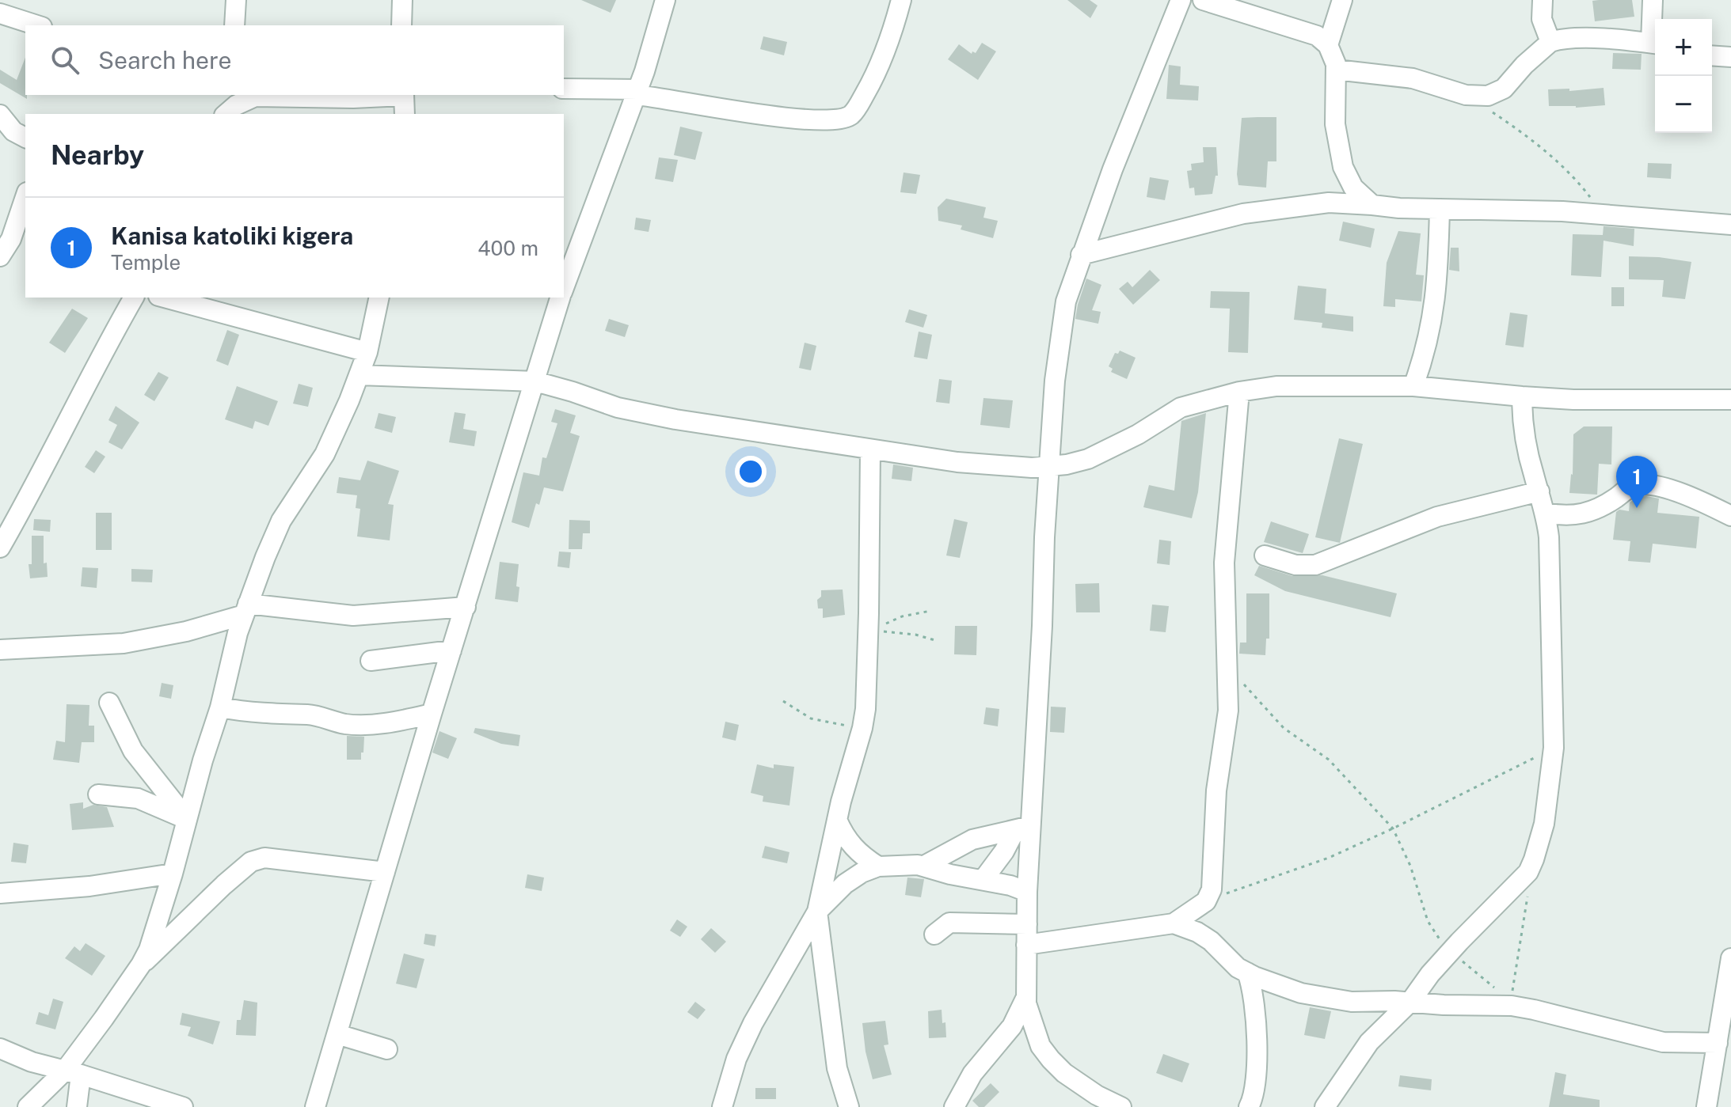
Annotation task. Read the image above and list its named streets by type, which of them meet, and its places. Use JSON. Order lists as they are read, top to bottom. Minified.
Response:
{"page":{"map_buttons":["+","−"],"search":"Search here","heading":"Nearby","list":[{"mark":"1","name":"Kanisa katoliki kigera","note":"Temple","value":"400 m"}],"pins":"1"}}
